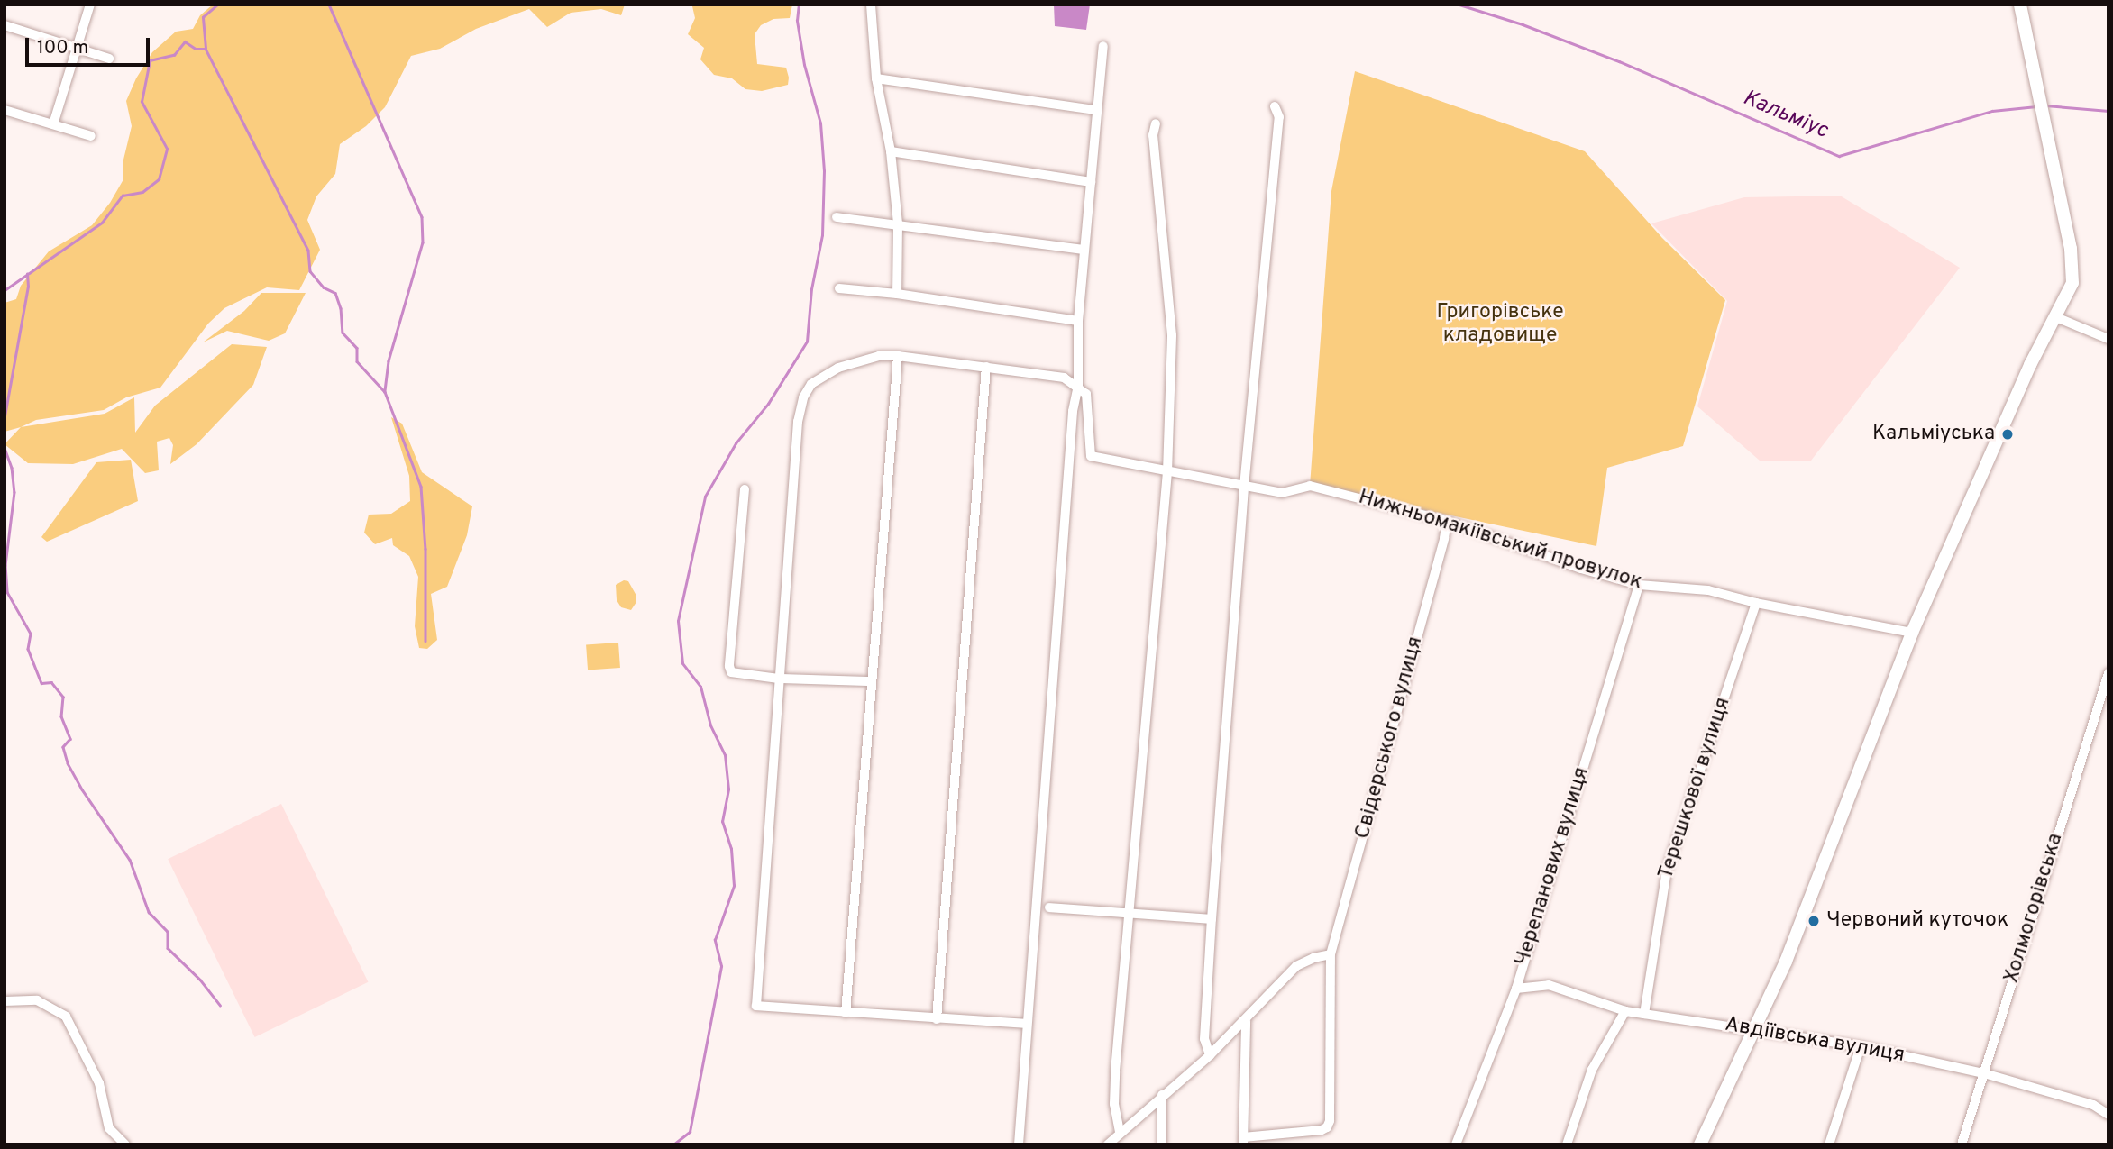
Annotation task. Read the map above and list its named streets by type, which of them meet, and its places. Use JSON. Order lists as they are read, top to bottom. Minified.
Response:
{"streets":{"street":["Нижньомакіївський провулок","Свiдерського вулиця","Терешкової вулиця","Черепанових вулиця","Холмогорівська","Авдіївська вулиця"]},"crossings":[["Нижньомакіївський провулок","Свiдерського вулиця"],["Нижньомакіївський провулок","Терешкової вулиця"],["Нижньомакіївський провулок","Черепанових вулиця"],["Терешкової вулиця","Авдіївська вулиця"],["Черепанових вулиця","Авдіївська вулиця"],["Холмогорівська","Авдіївська вулиця"]],"water":["Кальміус"],"parks":["Григорівське кладовище"],"places":["Кальміуська","Червоний куточок"],"scale_bar":"100 m"}
